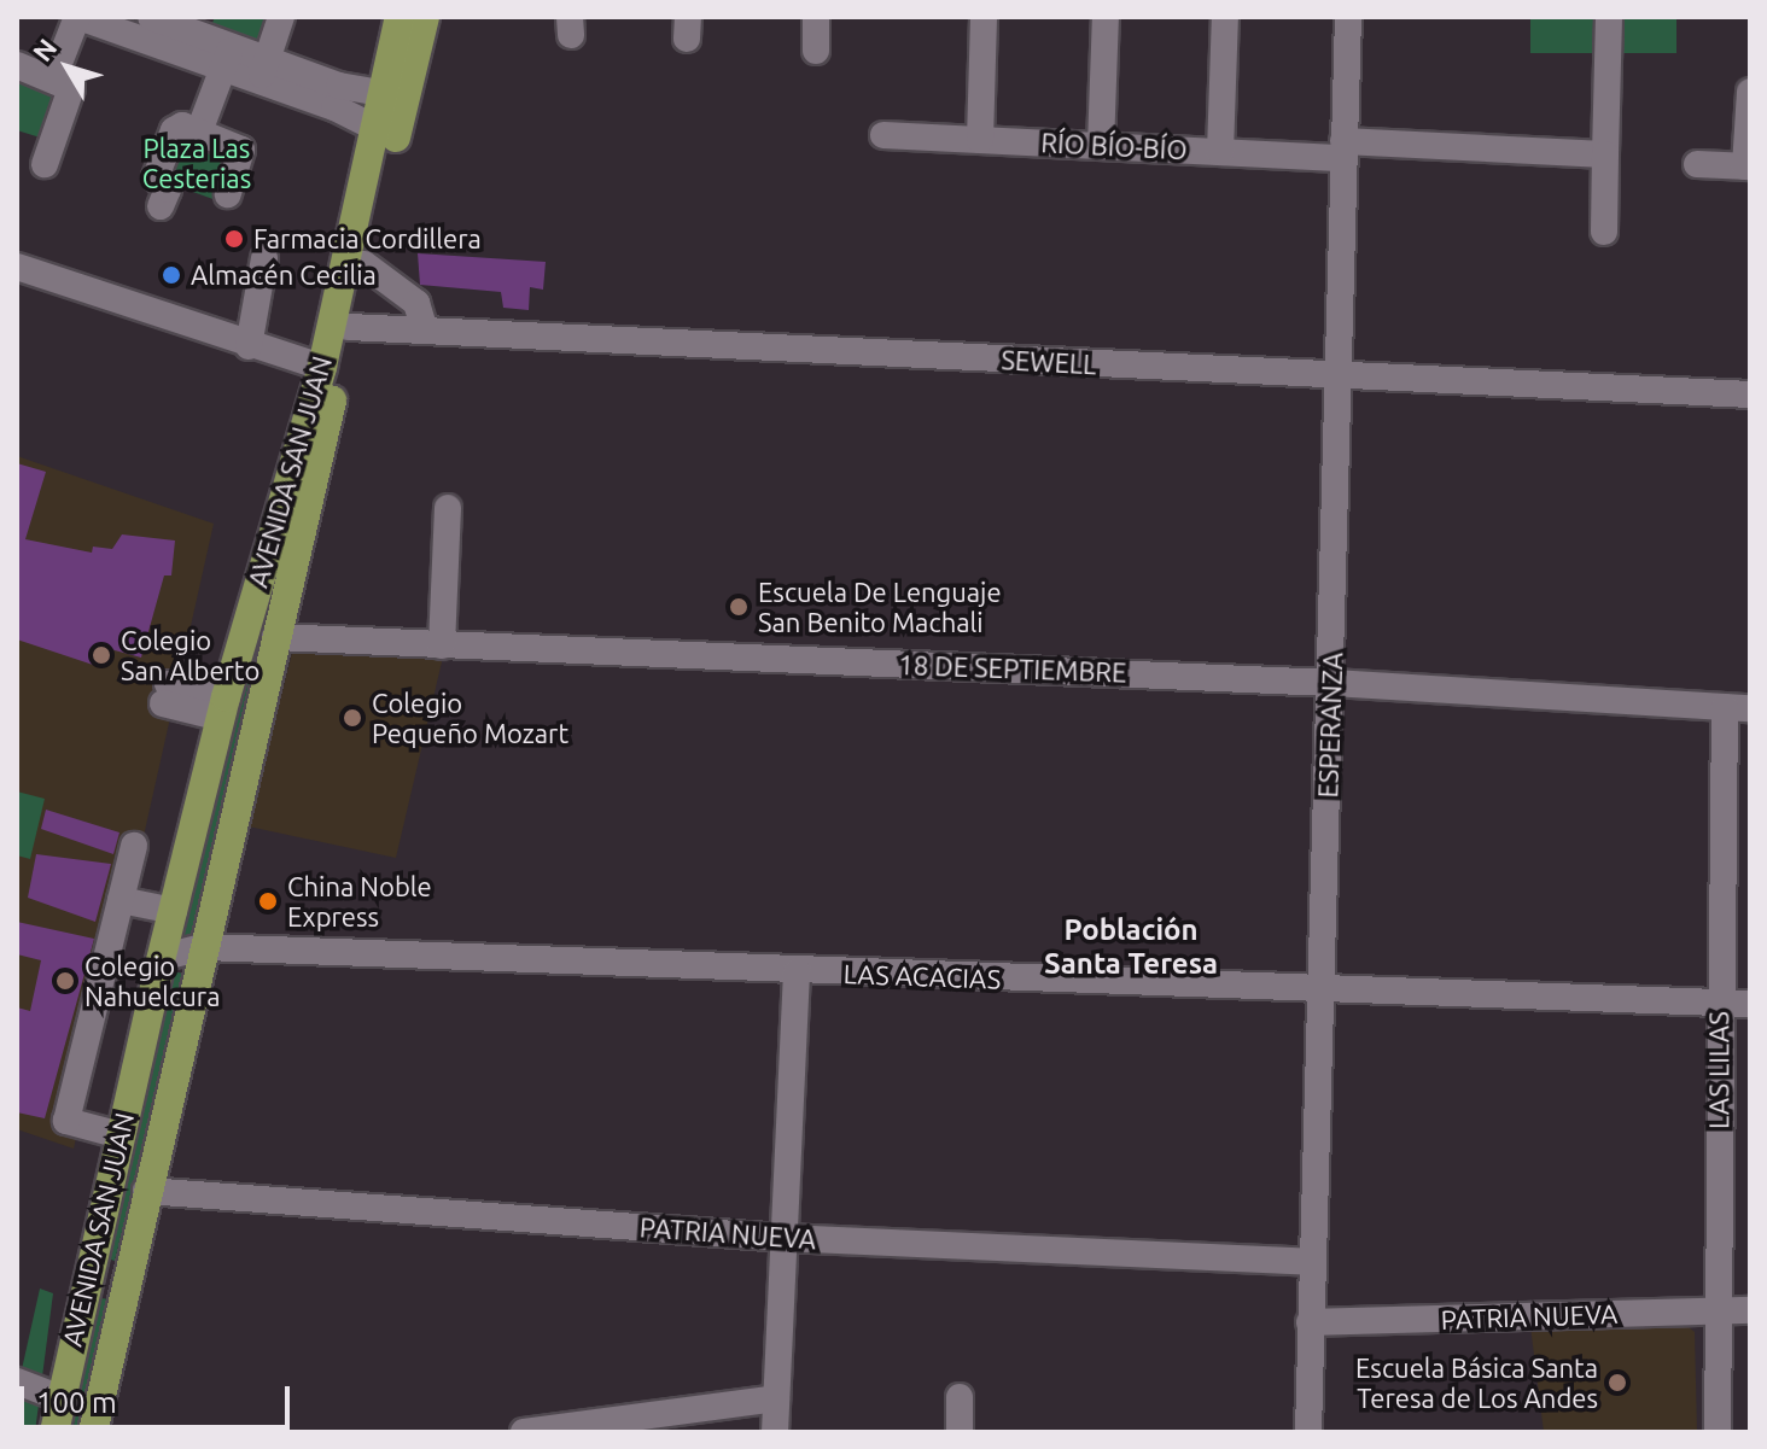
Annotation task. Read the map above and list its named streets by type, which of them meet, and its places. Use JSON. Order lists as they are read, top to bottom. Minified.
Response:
{"streets":{"main road":["AVENIDA SAN JUAN"],"street":["RÍO BÍO-BÍO","SEWELL","18 DE SEPTIEMBRE","ESPERANZA","LAS ACACIAS","LAS LILAS","PATRIA NUEVA"]},"crossings":[["RÍO BÍO-BÍO","ESPERANZA"],["SEWELL","AVENIDA SAN JUAN"],["SEWELL","ESPERANZA"],["AVENIDA SAN JUAN","18 DE SEPTIEMBRE"],["AVENIDA SAN JUAN","LAS ACACIAS"],["AVENIDA SAN JUAN","PATRIA NUEVA"],["18 DE SEPTIEMBRE","ESPERANZA"],["18 DE SEPTIEMBRE","LAS LILAS"],["ESPERANZA","LAS ACACIAS"],["ESPERANZA","PATRIA NUEVA"],["LAS ACACIAS","LAS LILAS"],["LAS LILAS","PATRIA NUEVA"]],"districts":["Población Santa Teresa"],"parks":["Plaza Las Cesterias"],"places":["Farmacia Cordillera","Almacén Cecilia","Escuela De Lenguaje San Benito Machali","Colegio San Alberto","Colegio Pequeño Mozart","China Noble Express","Colegio Nahuelcura","Escuela Básica Santa Teresa de Los Andes"],"scale_bar":"100 m","north":"top left"}
